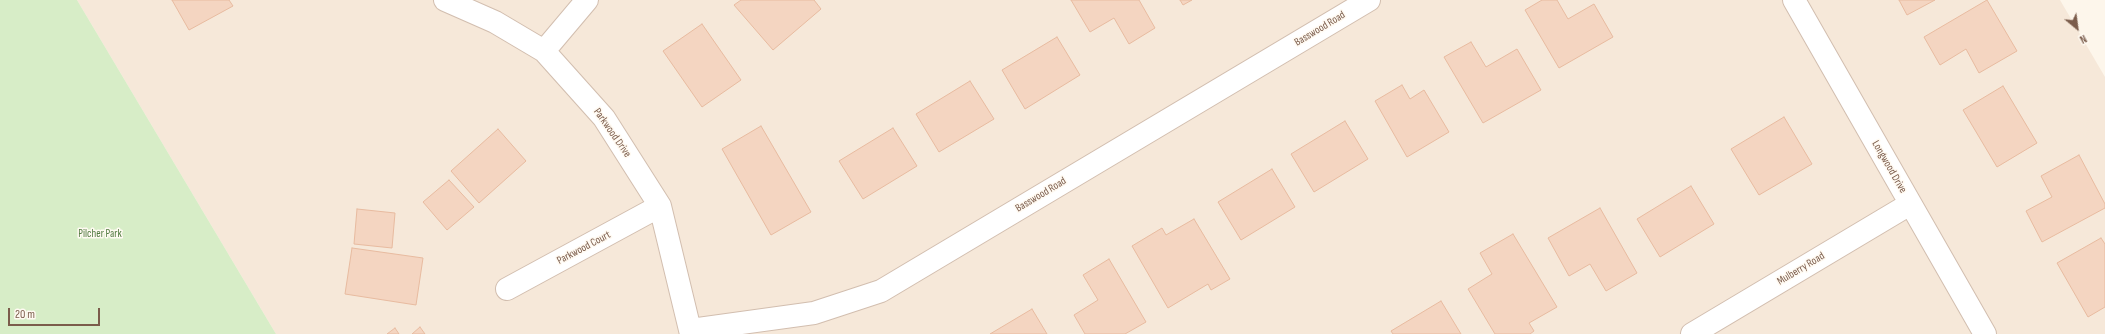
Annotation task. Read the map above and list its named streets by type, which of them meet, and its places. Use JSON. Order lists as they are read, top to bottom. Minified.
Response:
{"streets":{"street":["Basswood Road","Parkwood Drive","Longwood Drive","Parkwood Court","Mulberry Road"]},"crossings":[["Basswood Road","Parkwood Drive"],["Parkwood Drive","Parkwood Court"],["Longwood Drive","Mulberry Road"]],"parks":["Pilcher Park"],"scale_bar":"20 m","north":"bottom right"}
